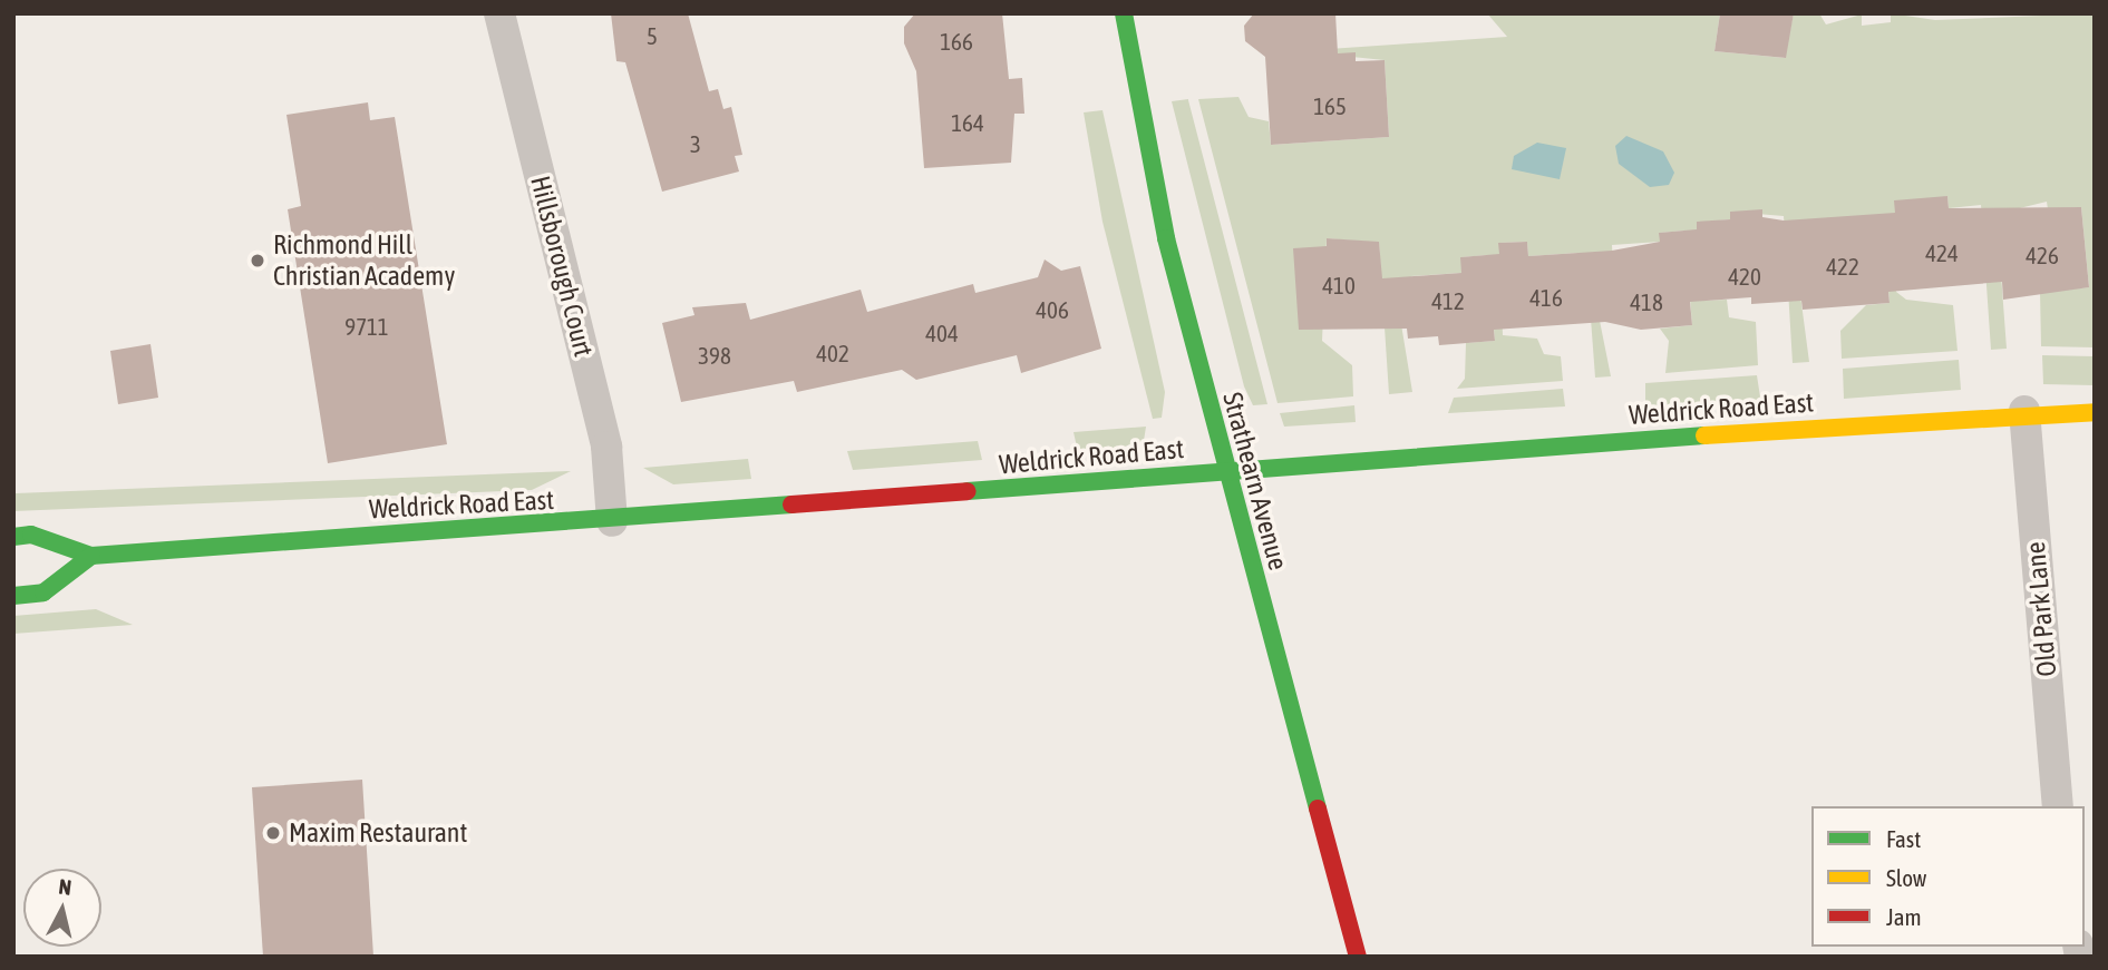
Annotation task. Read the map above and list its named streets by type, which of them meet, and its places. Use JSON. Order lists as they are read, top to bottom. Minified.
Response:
{"streets":{"street":["Hillsborough Court","Weldrick Road East","Strathearn Avenue","Old Park Lane"]},"crossings":[["Hillsborough Court","Weldrick Road East"],["Weldrick Road East","Strathearn Avenue"],["Weldrick Road East","Old Park Lane"]],"places":["Richmond Hill Christian Academy","Maxim Restaurant"],"house_numbers":["5","166","165","164","3","424","426","422","420","410","416","412","418","406","9711","404","402","398"],"legend":["Fast","Slow","Jam"],"north":"top"}
